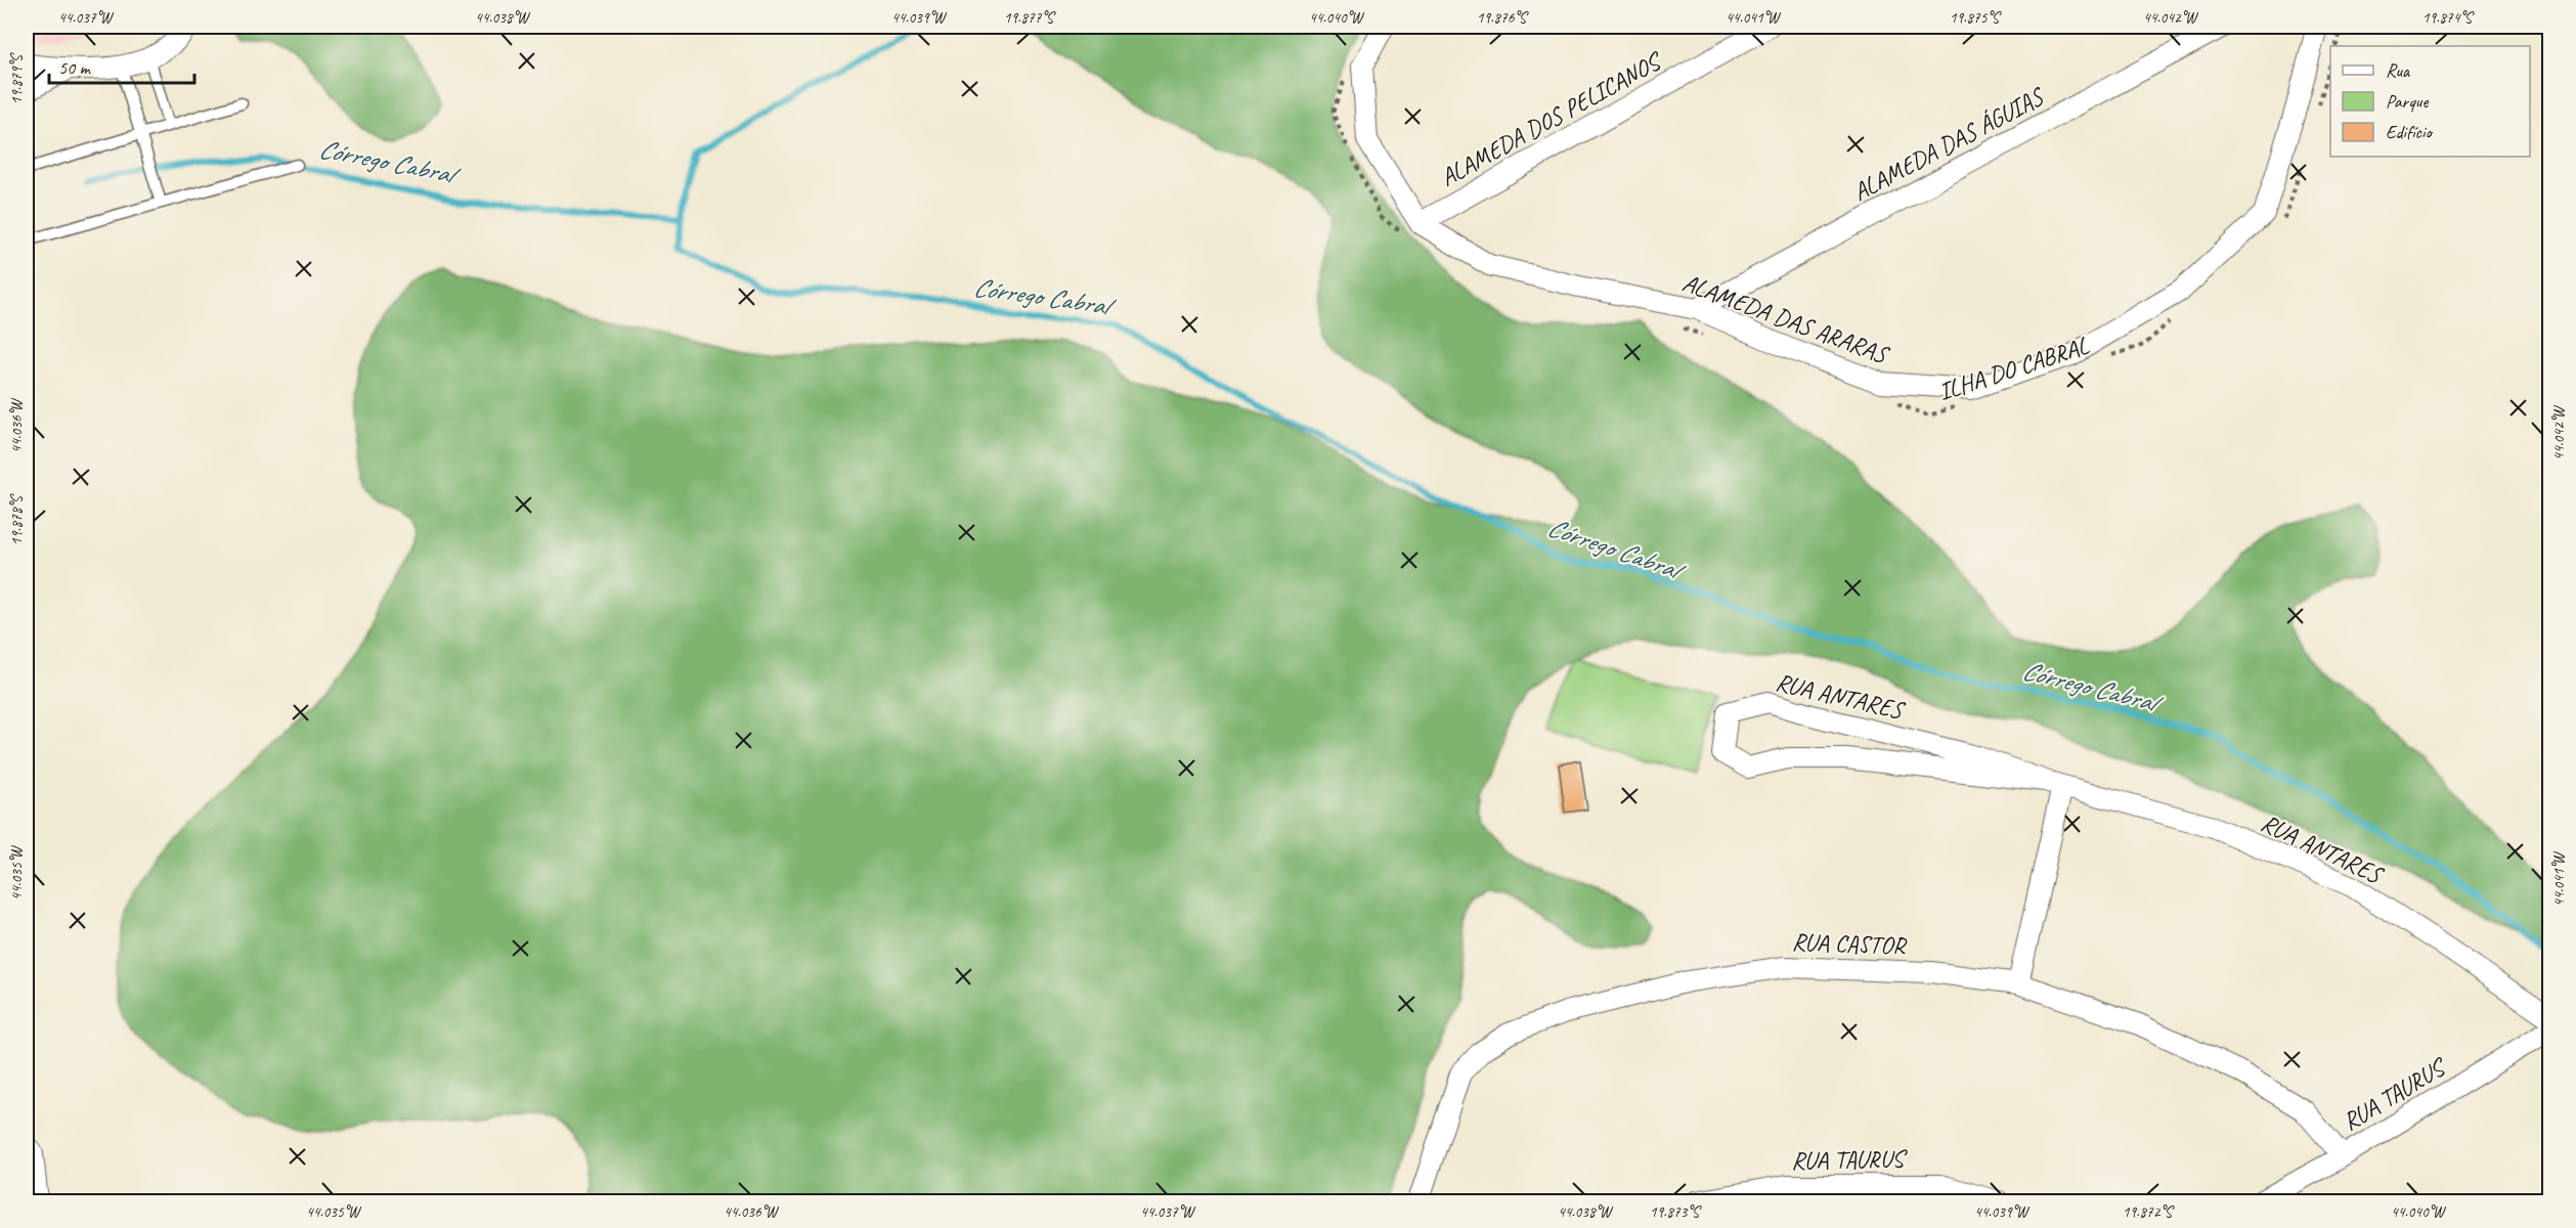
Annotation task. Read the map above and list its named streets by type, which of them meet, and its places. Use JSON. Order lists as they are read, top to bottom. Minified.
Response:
{"streets":{"street":["ALAMEDA DOS PELICANOS","ALAMEDA DAS ÁGUIAS","ALAMEDA DAS ARARAS","RUA ANTARES","RUA CASTOR","RUA TAURUS"],"path":["ILHA DO CABRAL"]},"crossings":[["ALAMEDA DOS PELICANOS","ALAMEDA DAS ARARAS"],["ALAMEDA DAS ÁGUIAS","ALAMEDA DAS ARARAS"],["RUA CASTOR","RUA TAURUS"]],"water":["Córrego Cabral"],"legend":["Rua","Parque","Edifício"],"scale_bar":"50 m","coordinates":["44.037°W","44.038°W","44.039°W","19.877°S","44.040°W","19.876°S","44.041°W","19.875°S","44.042°W","19.874°S","19.879°S","44.036°W","19.878°S","44.035°W","19.873°S","19.872°S"]}
